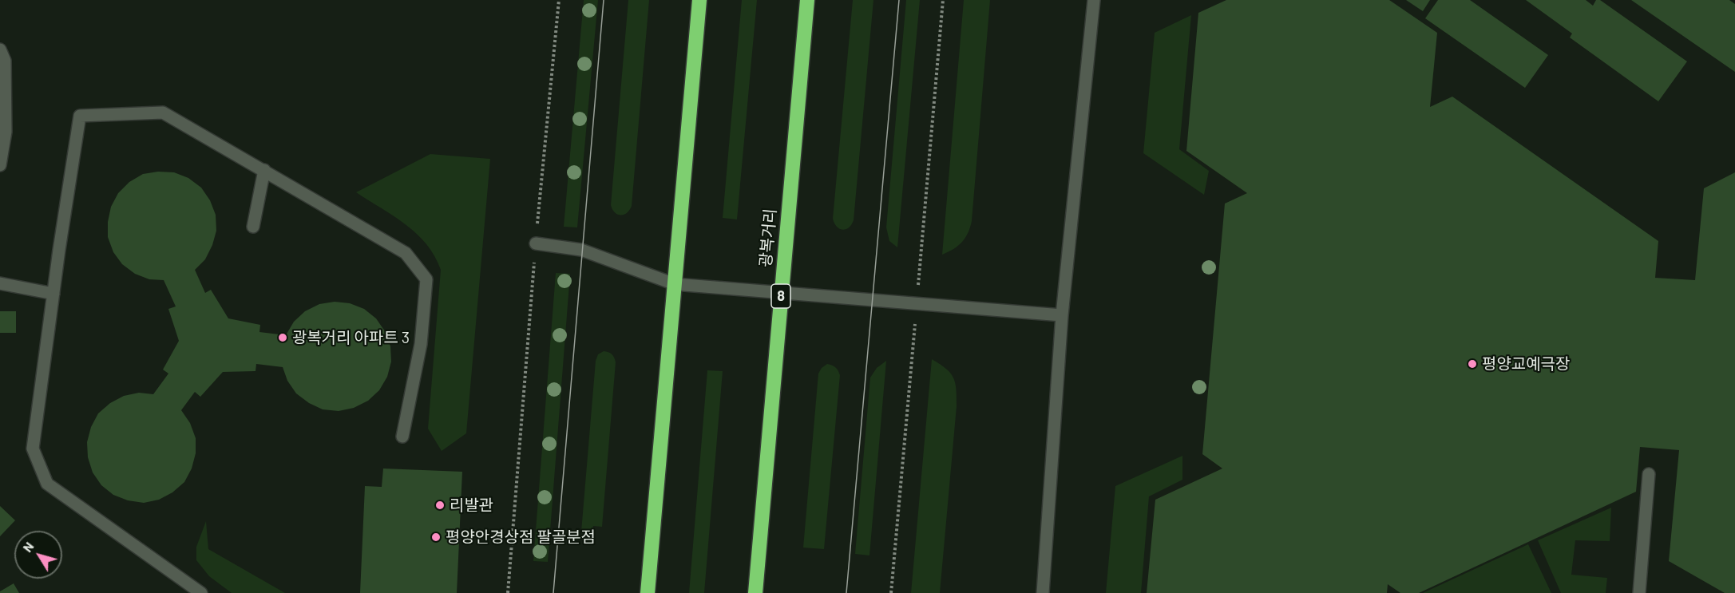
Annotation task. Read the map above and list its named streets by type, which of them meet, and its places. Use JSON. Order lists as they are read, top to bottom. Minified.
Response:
{"streets":{"highway":["광복거리","8"]},"places":["광복거리 아파트 3","평양교예극장","리발관","평양안경상점 팔골분점"],"north":"top left"}
